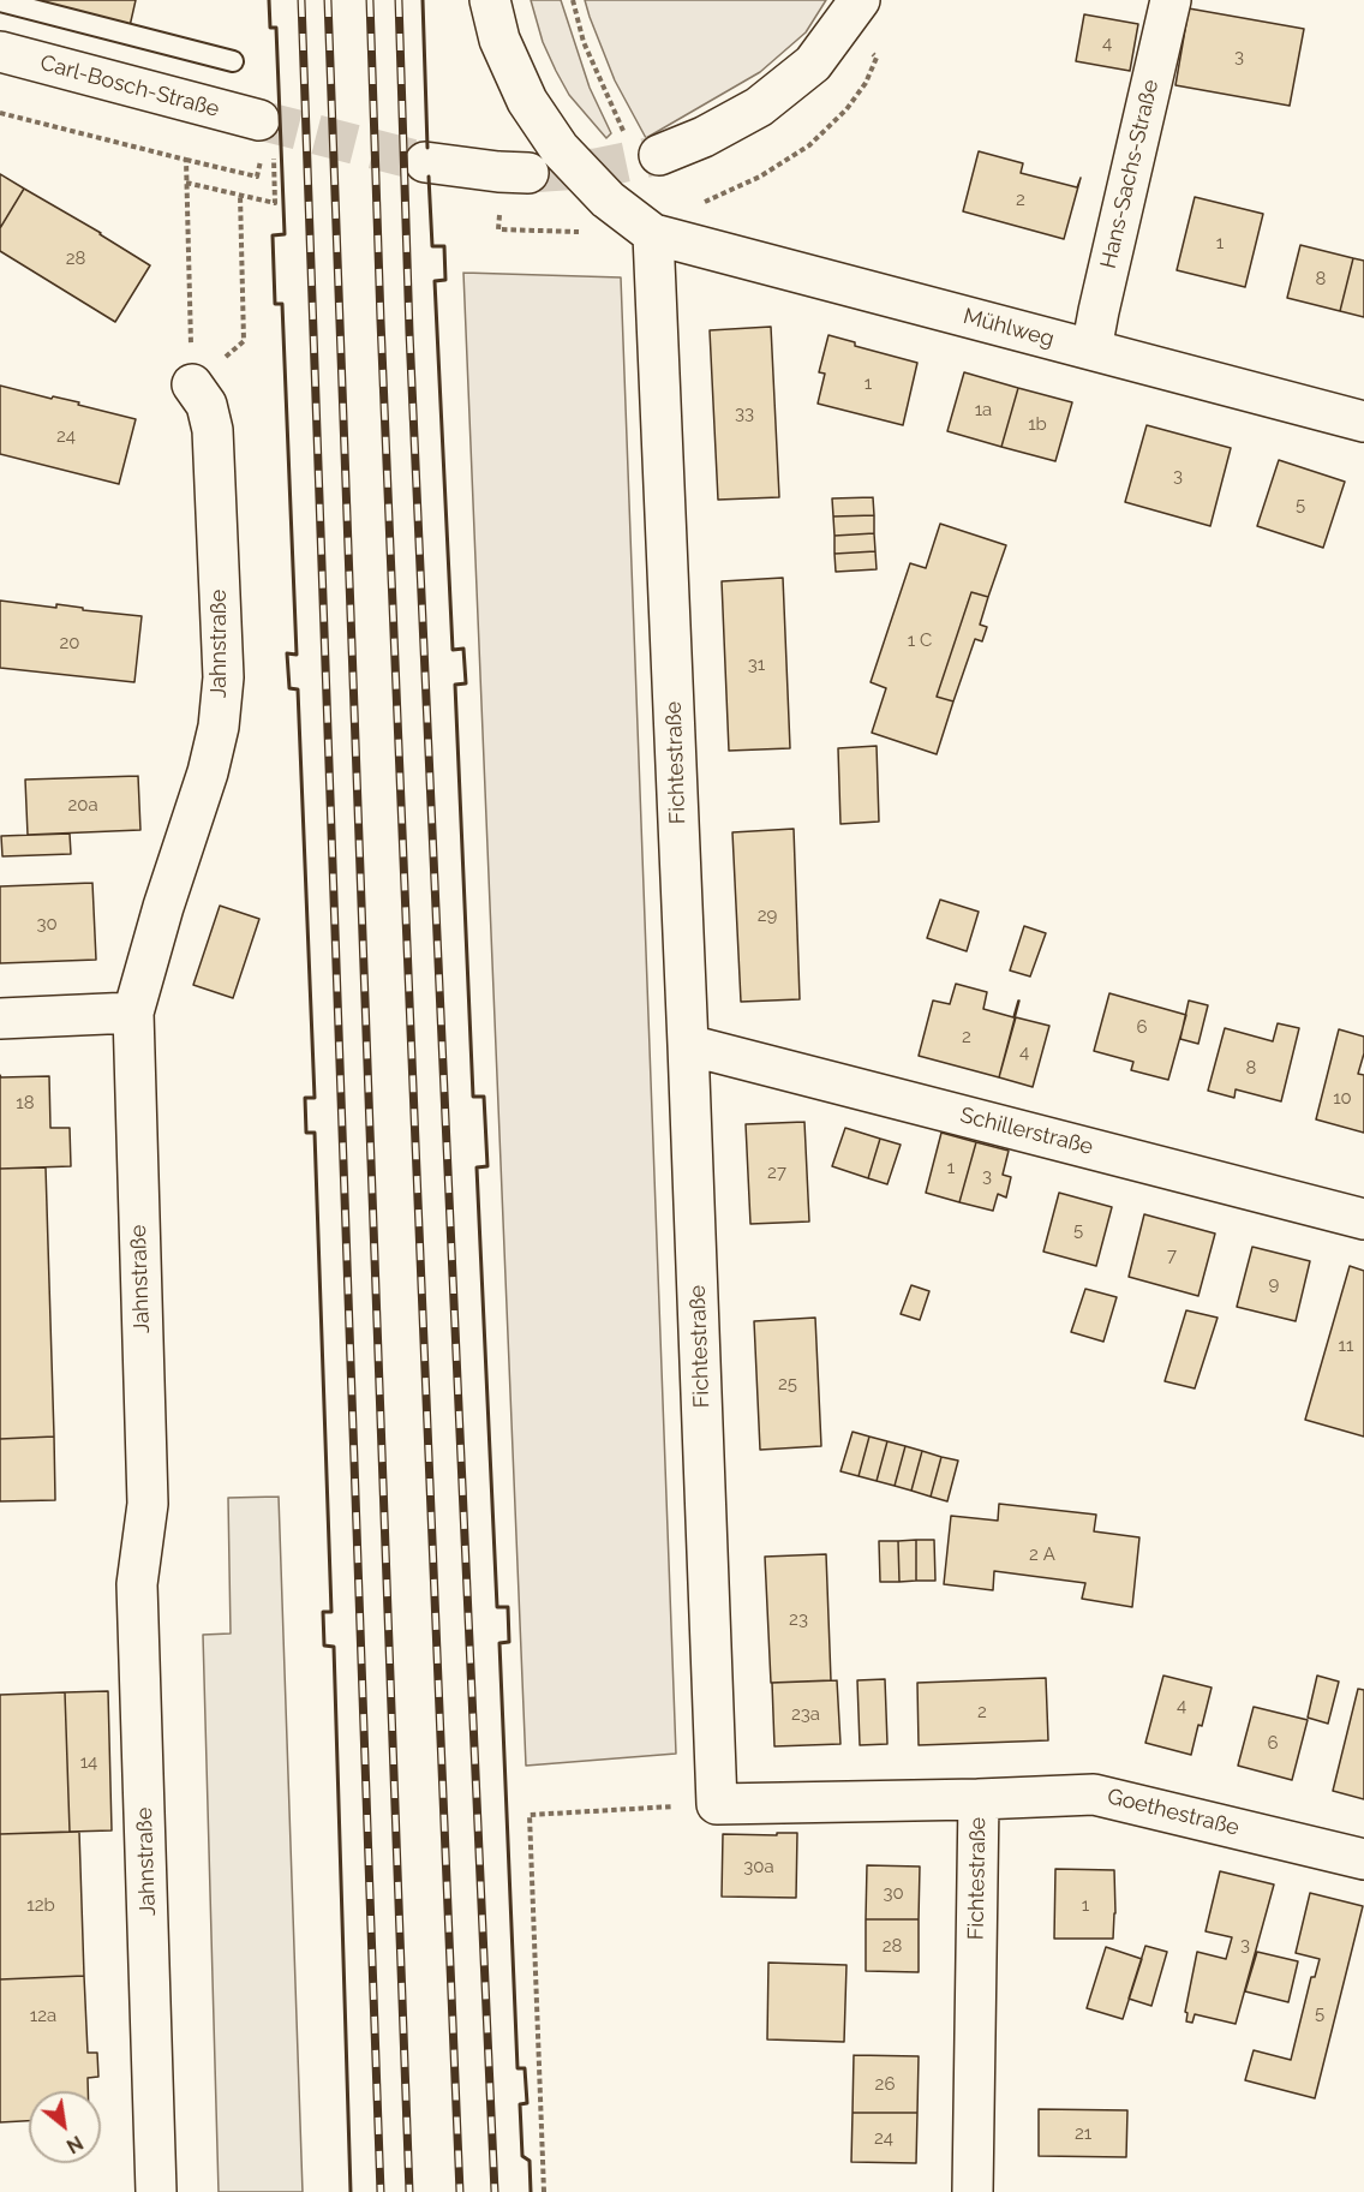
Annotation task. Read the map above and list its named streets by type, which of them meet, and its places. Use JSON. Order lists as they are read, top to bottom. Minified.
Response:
{"streets":{"street":["Carl-Bosch-Straße","Hans-Sachs-Straße","Mühlweg","Jahnstraße","Fichtestraße","Schillerstraße","Goethestraße"]},"crossings":[["Hans-Sachs-Straße","Mühlweg"],["Mühlweg","Fichtestraße"],["Fichtestraße","Schillerstraße"],["Fichtestraße","Goethestraße"]],"house_numbers":["4","3","2","1","28","8","1","1a","33","1b","24","3","5","1 C","20","31","20a","29","30","6","2","4","8","10","18","1","27","3","5","7","9","11","25","2 A","23","4","2","23a","6","14","30a","30","12b","1","3","28","5","12a","26","21","24"],"north":"bottom right"}
